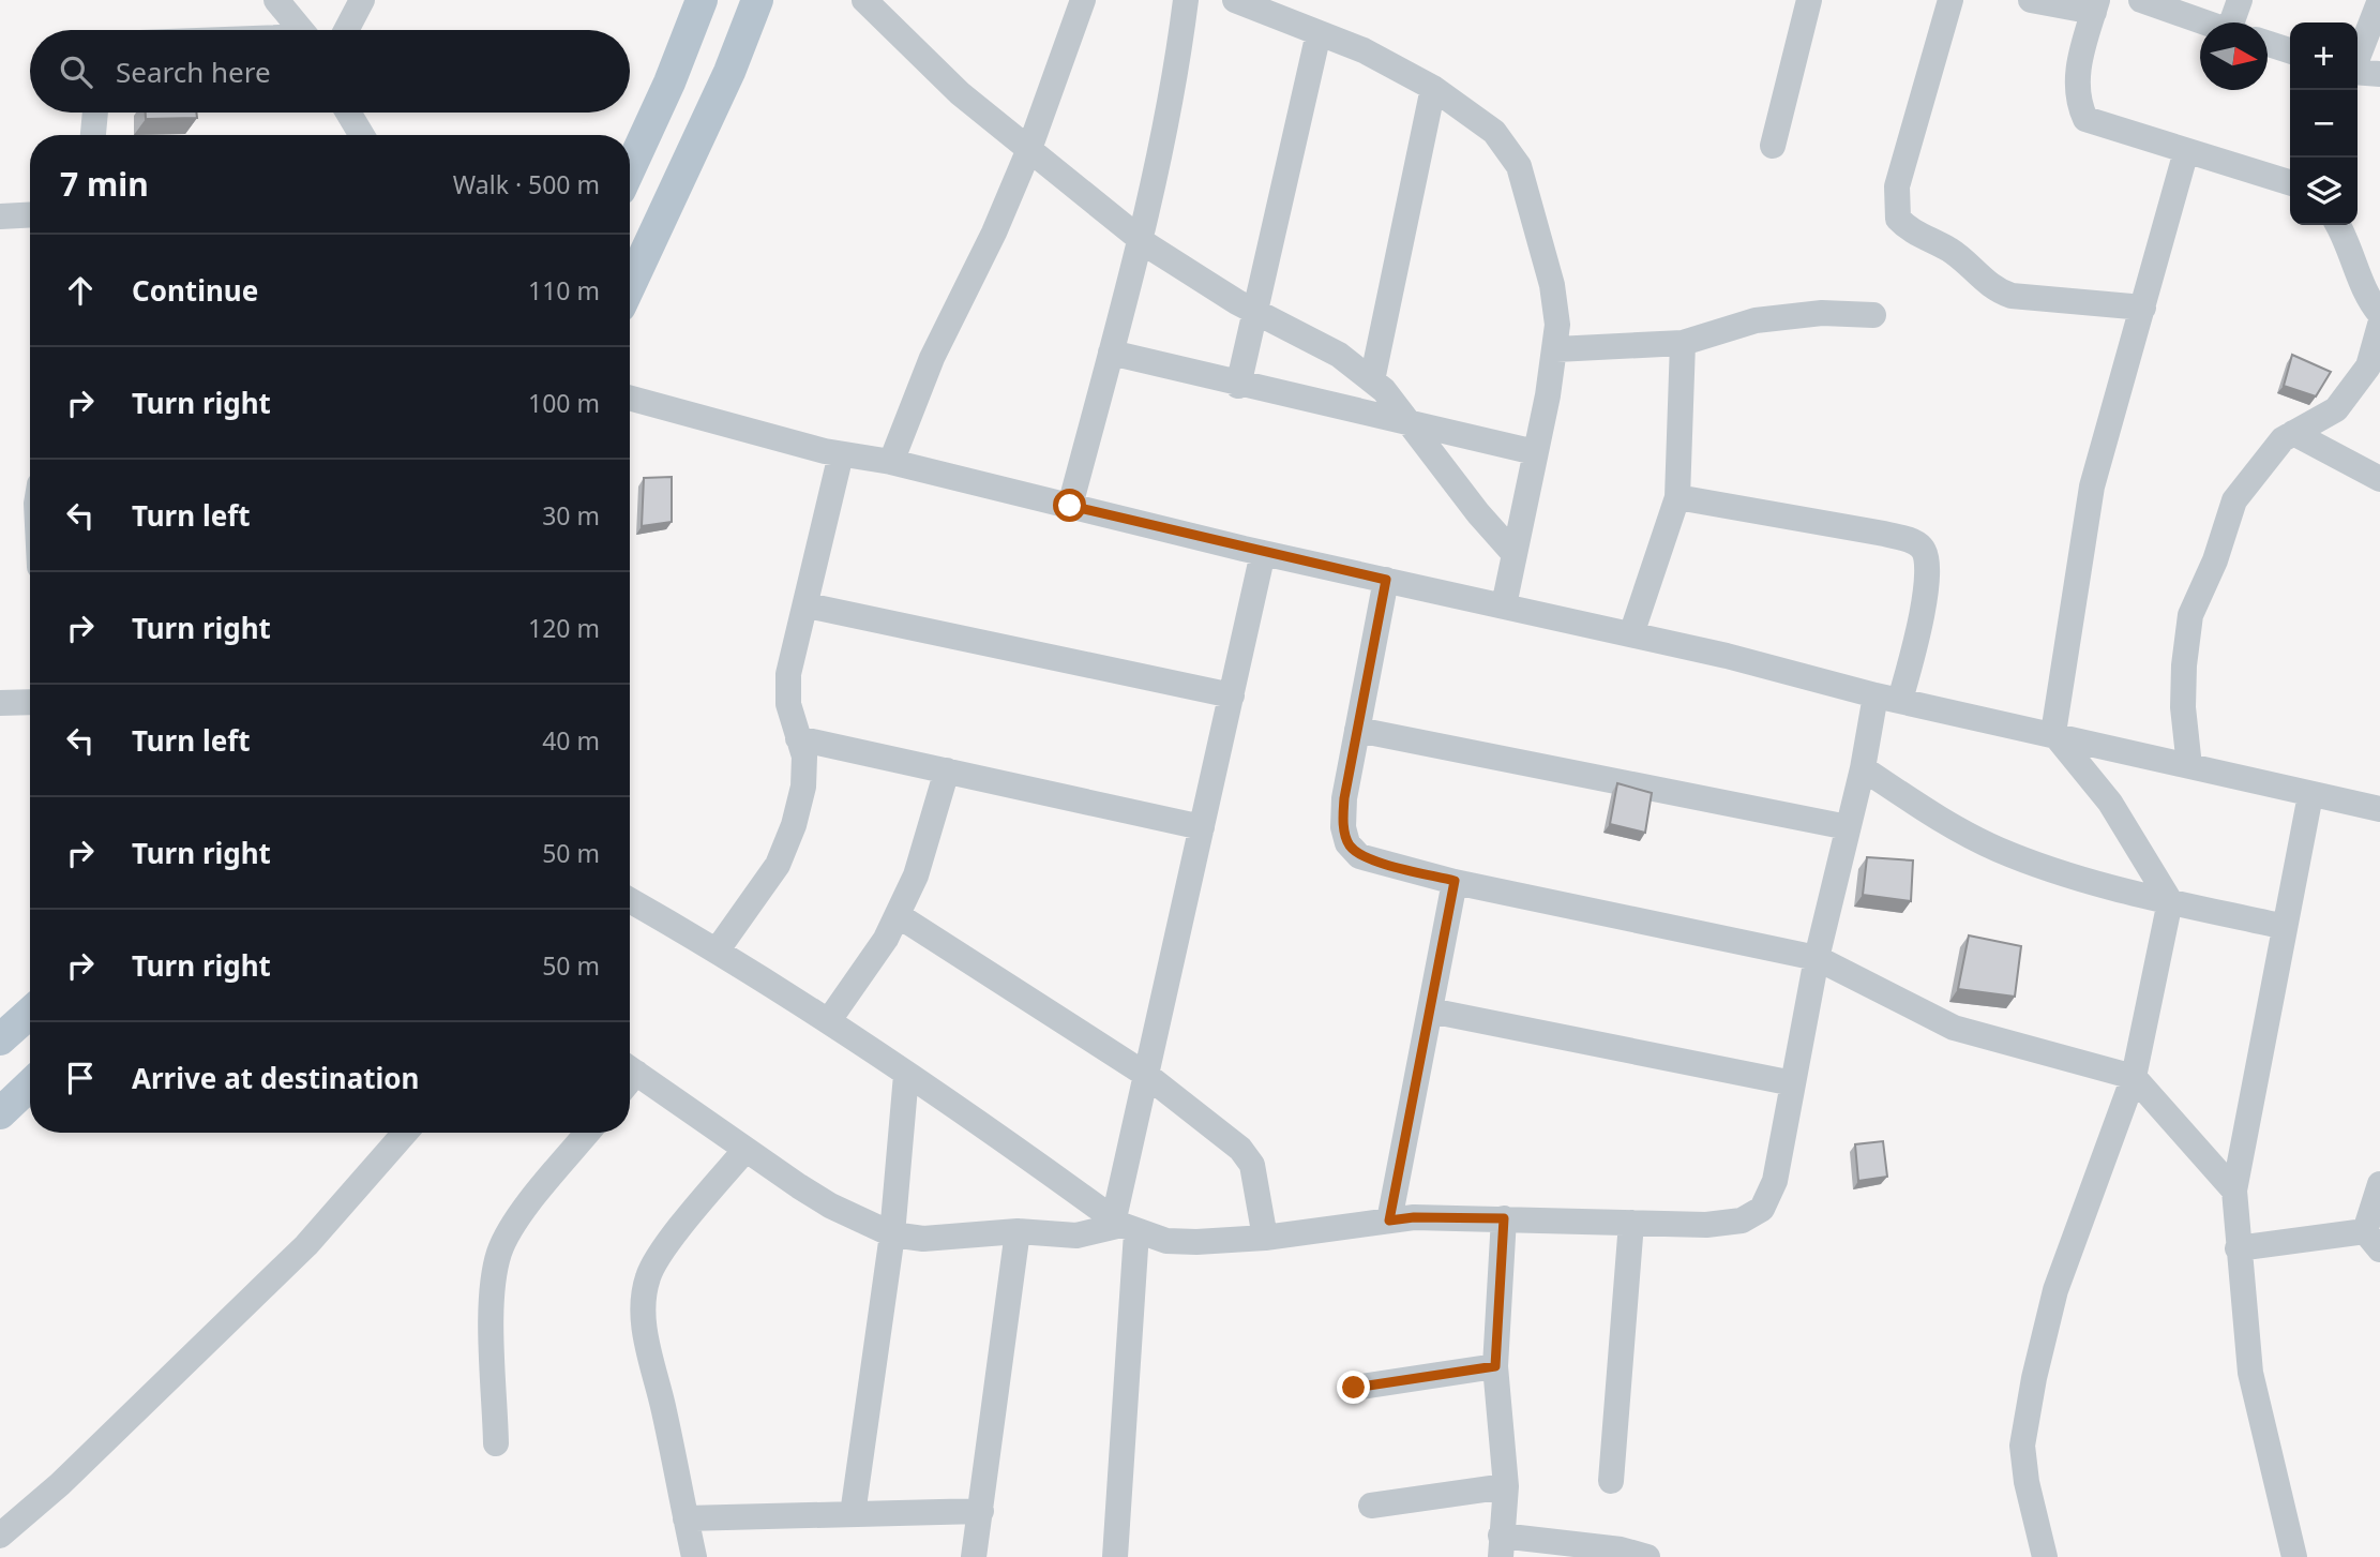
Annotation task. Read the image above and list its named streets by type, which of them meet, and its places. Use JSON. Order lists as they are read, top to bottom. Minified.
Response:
{"north":"right","page":{"map_buttons":["+","−"],"search":"Search here","heading":["7 min","Walk · 500 m"],"list":[["Continue","110 m"],["Turn right","100 m"],["Turn left","30 m"],["Turn right","120 m"],["Turn left","40 m"],["Turn right","50 m"],["Turn right","50 m"],"Arrive at destination"]}}
